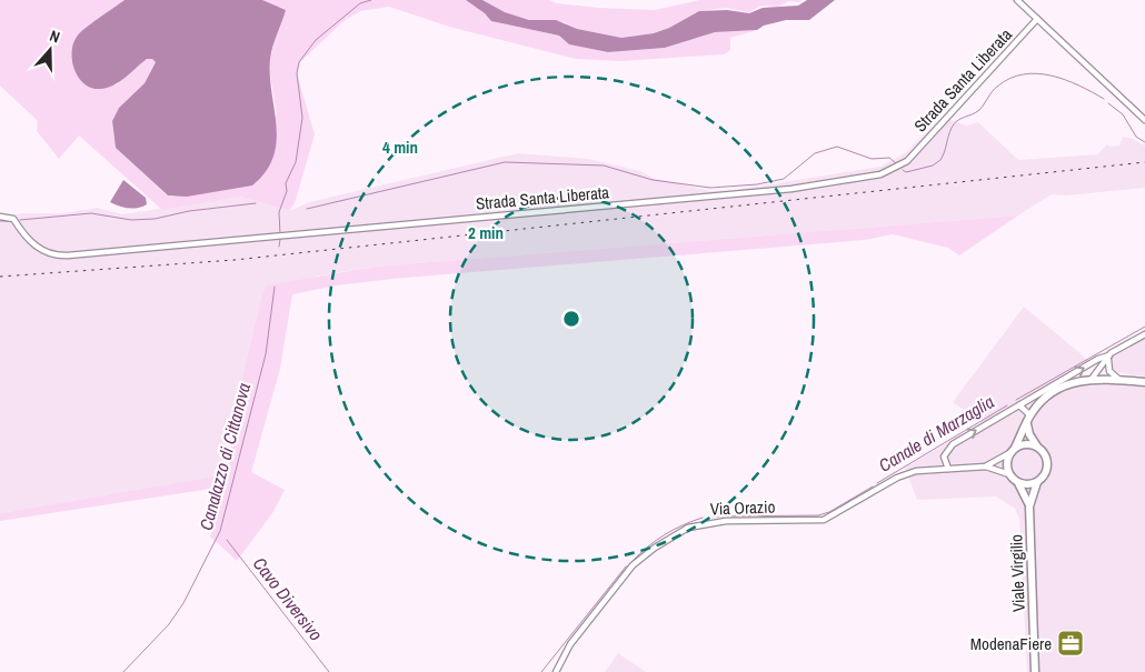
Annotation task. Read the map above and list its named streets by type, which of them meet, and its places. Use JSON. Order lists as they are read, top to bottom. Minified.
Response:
{"streets":{"street":["Strada Santa Liberata","Via Orazio","Viale Virgilio"]},"crossings":[["Via Orazio","Viale Virgilio"]],"water":["Canale di Marzaglia","Canalazzo di Cittanova","Cavo Diversivo"],"places":{"office":["ModenaFiere"]},"north":"top","rings":["4 min","2 min"]}
